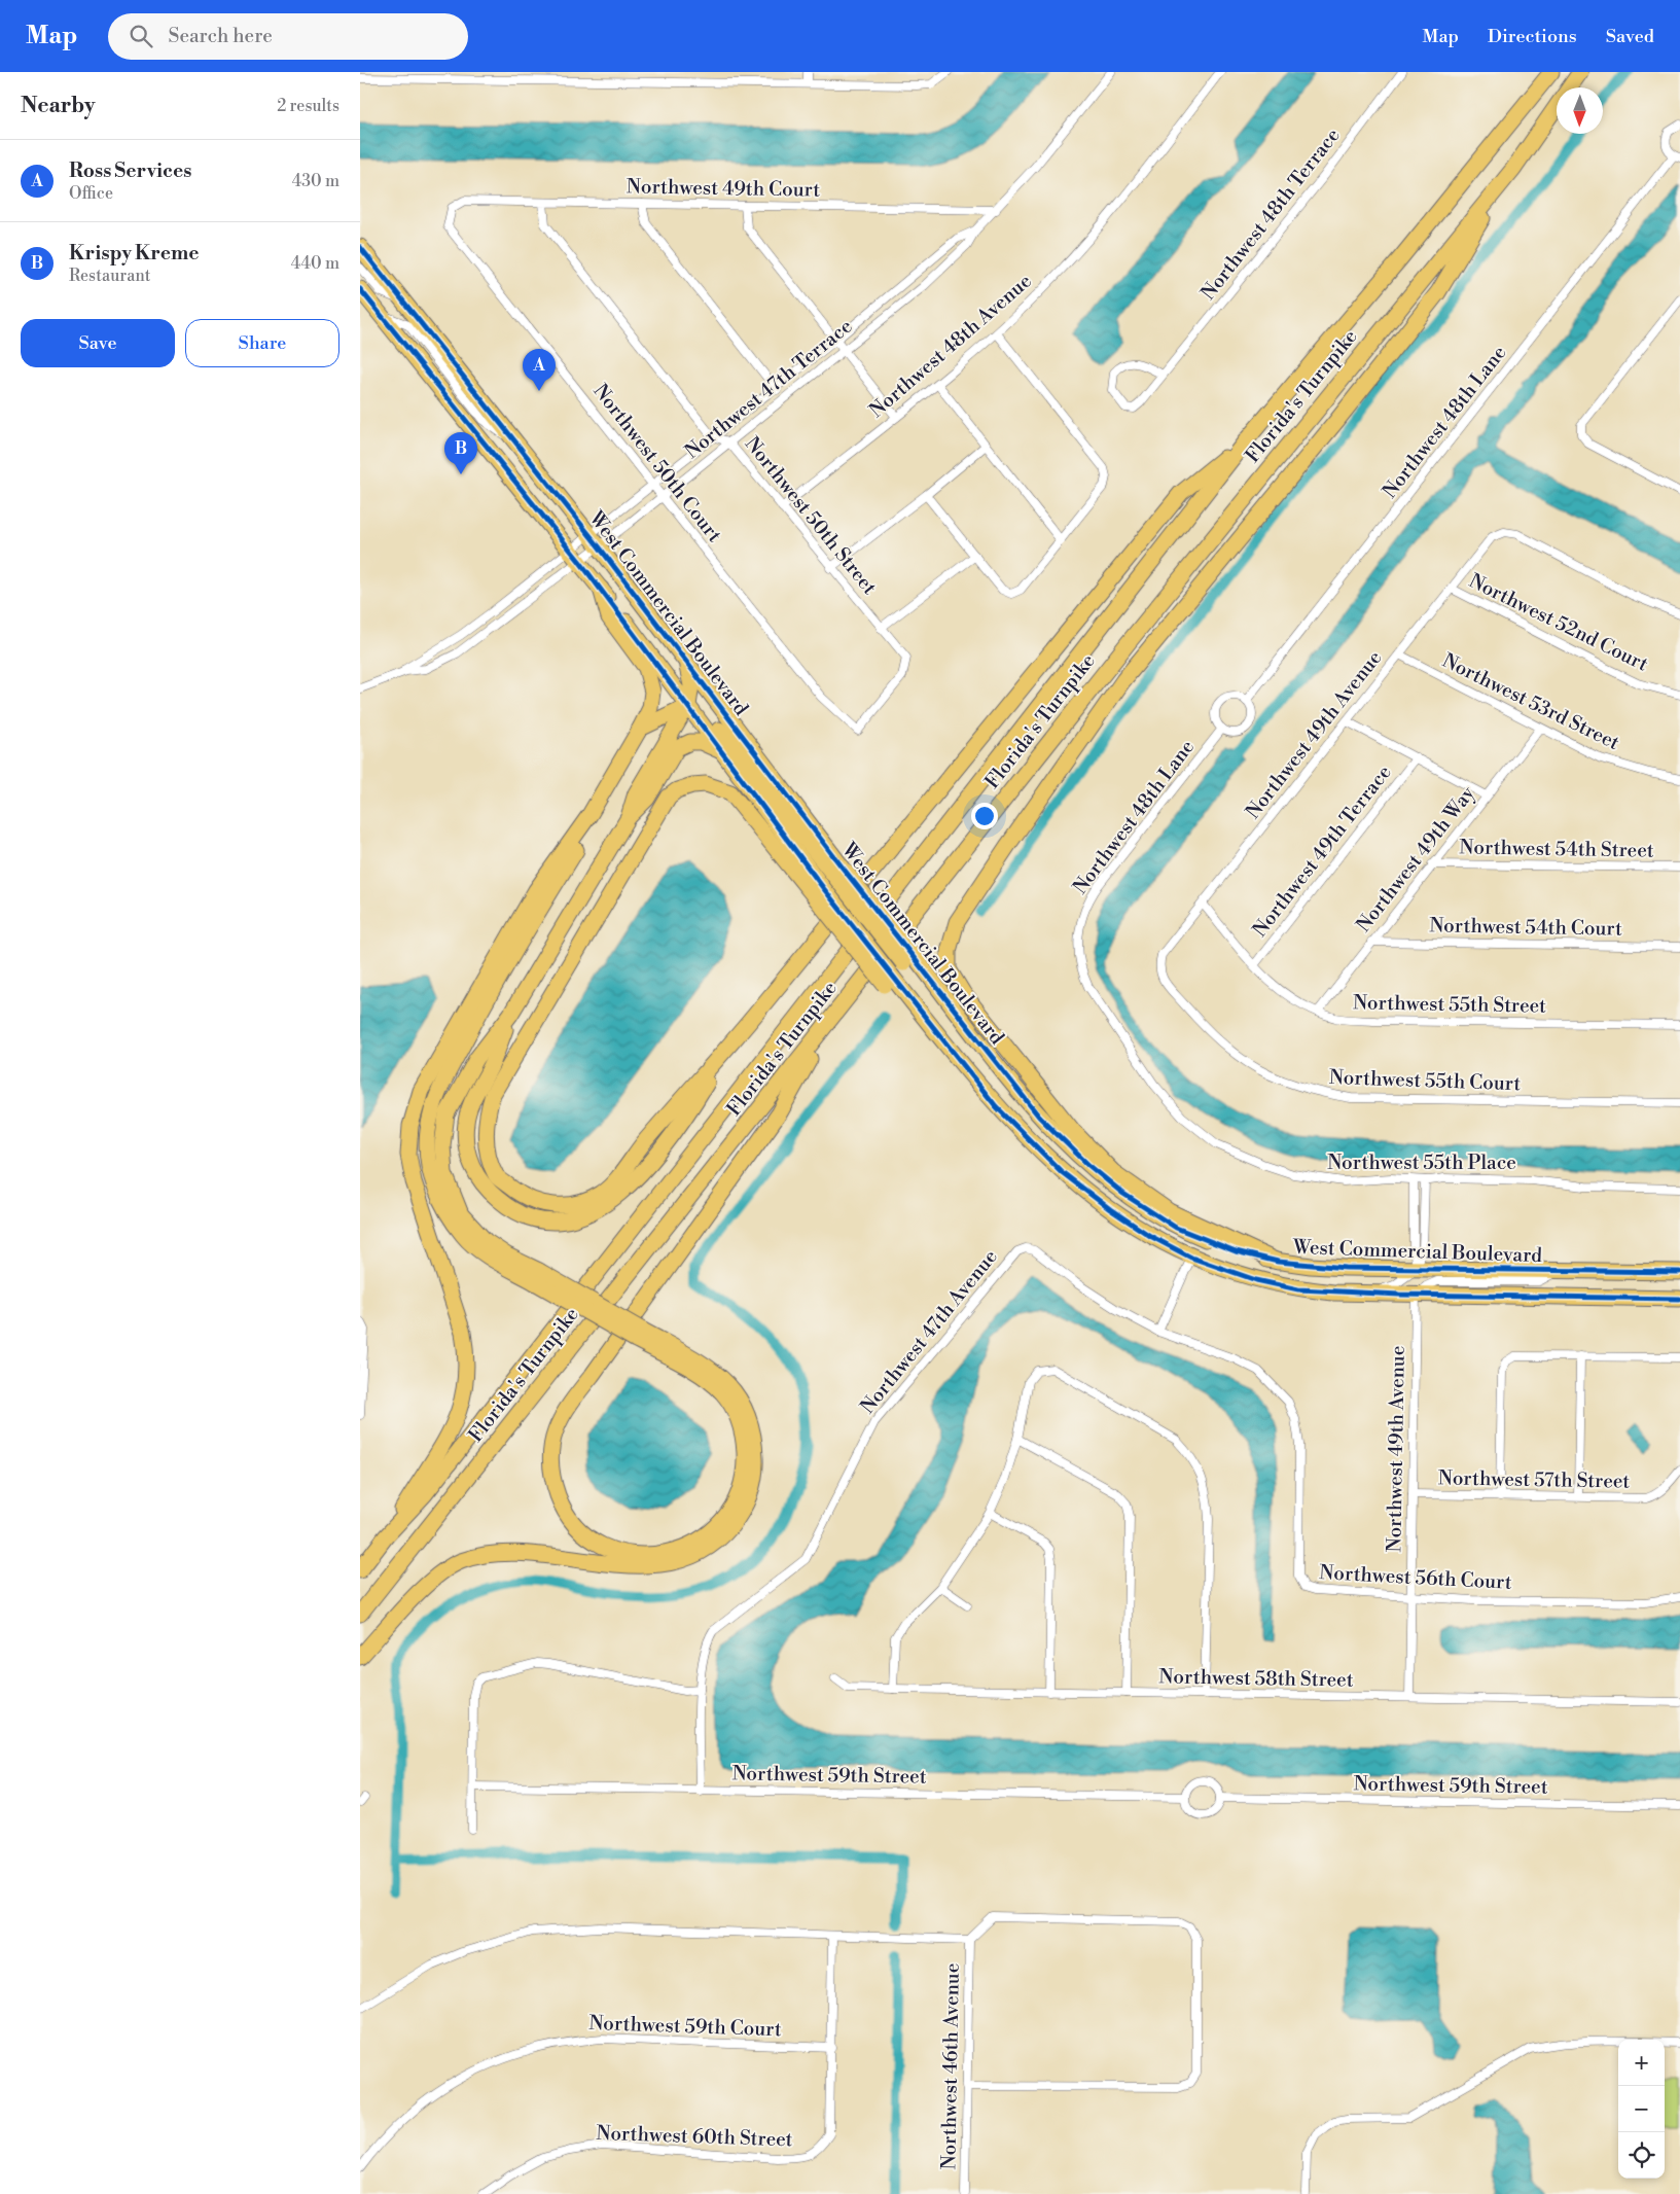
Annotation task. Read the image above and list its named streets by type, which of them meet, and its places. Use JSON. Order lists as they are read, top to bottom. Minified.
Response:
{"streets":{"highway":["Florida's Turnpike","West Commercial Boulevard"],"street":["Northwest 49th Court","Northwest 48th Terrace","Northwest 48th Avenue","Northwest 47th Terrace","Northwest 48th Lane","Northwest 50th Court","Northwest 50th Street","Northwest 52nd Court","Northwest 53rd Street","Northwest 49th Avenue","Northwest 54th Street","Northwest 49th Terrace","Northwest 49th Way","Northwest 54th Court","Northwest 55th Street","Northwest 55th Court","Northwest 55th Place","Northwest 47th Avenue","Northwest 57th Street","Northwest 56th Court","Northwest 58th Street","Northwest 59th Street","Northwest 59th Court","Northwest 46th Avenue","Northwest 60th Street"]},"crossings":[["Northwest 49th Court","Northwest 47th Terrace"],["Northwest 49th Court","Northwest 50th Court"],["Northwest 48th Avenue","Northwest 50th Street"],["Northwest 47th Terrace","Northwest 50th Court"],["Northwest 47th Terrace","Northwest 50th Street"],["Northwest 47th Terrace","West Commercial Boulevard"],["Northwest 48th Lane","Northwest 55th Place"],["Northwest 50th Court","Northwest 50th Street"],["West Commercial Boulevard","Northwest 49th Avenue"],["Northwest 52nd Court","Northwest 49th Avenue"],["Northwest 53rd Street","Northwest 49th Avenue"],["Northwest 53rd Street","Northwest 49th Way"],["Northwest 49th Avenue","Northwest 55th Street"],["Northwest 49th Avenue","Northwest 55th Court"],["Northwest 49th Avenue","Northwest 57th Street"],["Northwest 49th Avenue","Northwest 56th Court"],["Northwest 49th Avenue","Northwest 58th Street"],["Northwest 54th Street","Northwest 49th Way"],["Northwest 49th Terrace","Northwest 55th Street"],["Northwest 49th Way","Northwest 54th Court"],["Northwest 49th Way","Northwest 55th Street"],["Northwest 47th Avenue","Northwest 56th Court"],["Northwest 47th Avenue","Northwest 59th Street"],["Northwest 59th Court","Northwest 60th Street"]],"north":"bottom","page":{"header":"Map","search":"Search here","nav":["Map","Directions","Saved"],"heading":["Nearby","2 results"],"list":[{"mark":"A","name":"Ross Services","note":"Office","value":"430 m"},{"mark":"B","name":"Krispy Kreme","note":"Restaurant","value":"440 m"}],"buttons":["Save","Share"],"pins":["A","B"],"map_buttons":["+","−"]}}
